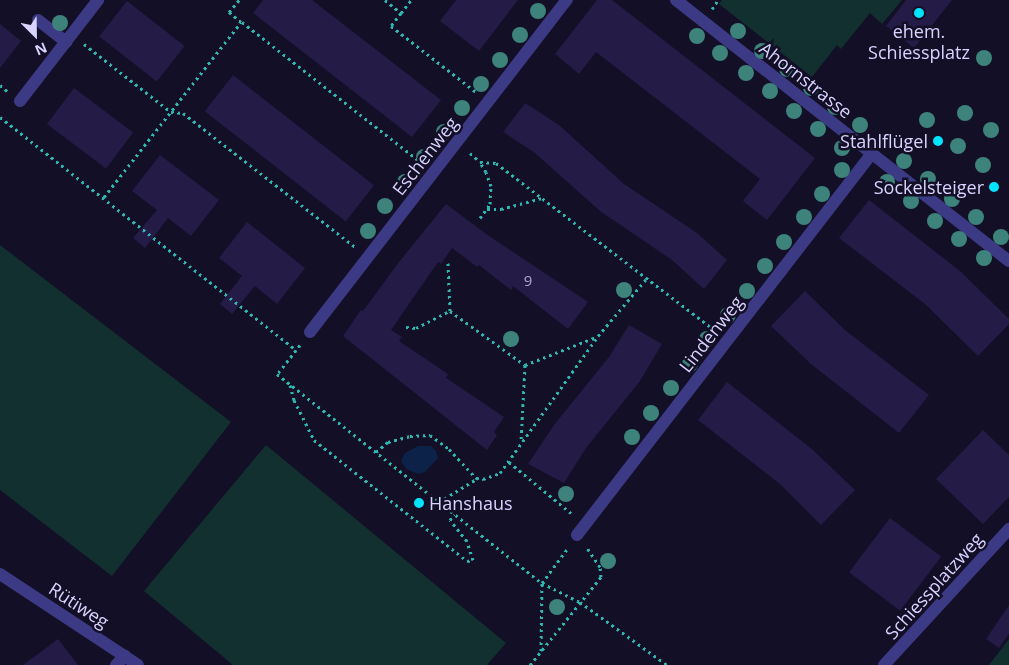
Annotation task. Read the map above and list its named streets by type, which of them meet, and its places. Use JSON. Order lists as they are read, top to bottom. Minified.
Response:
{"streets":{"street":["Ahornstrasse","Eschenweg","Lindenweg","Schiessplatzweg","Rütiweg"]},"crossings":[["Ahornstrasse","Lindenweg"]],"places":["ehem. Schiessplatz","Stahlflügel","Sockelsteiger","Hanshaus"],"house_numbers":["9"],"north":"bottom right"}
